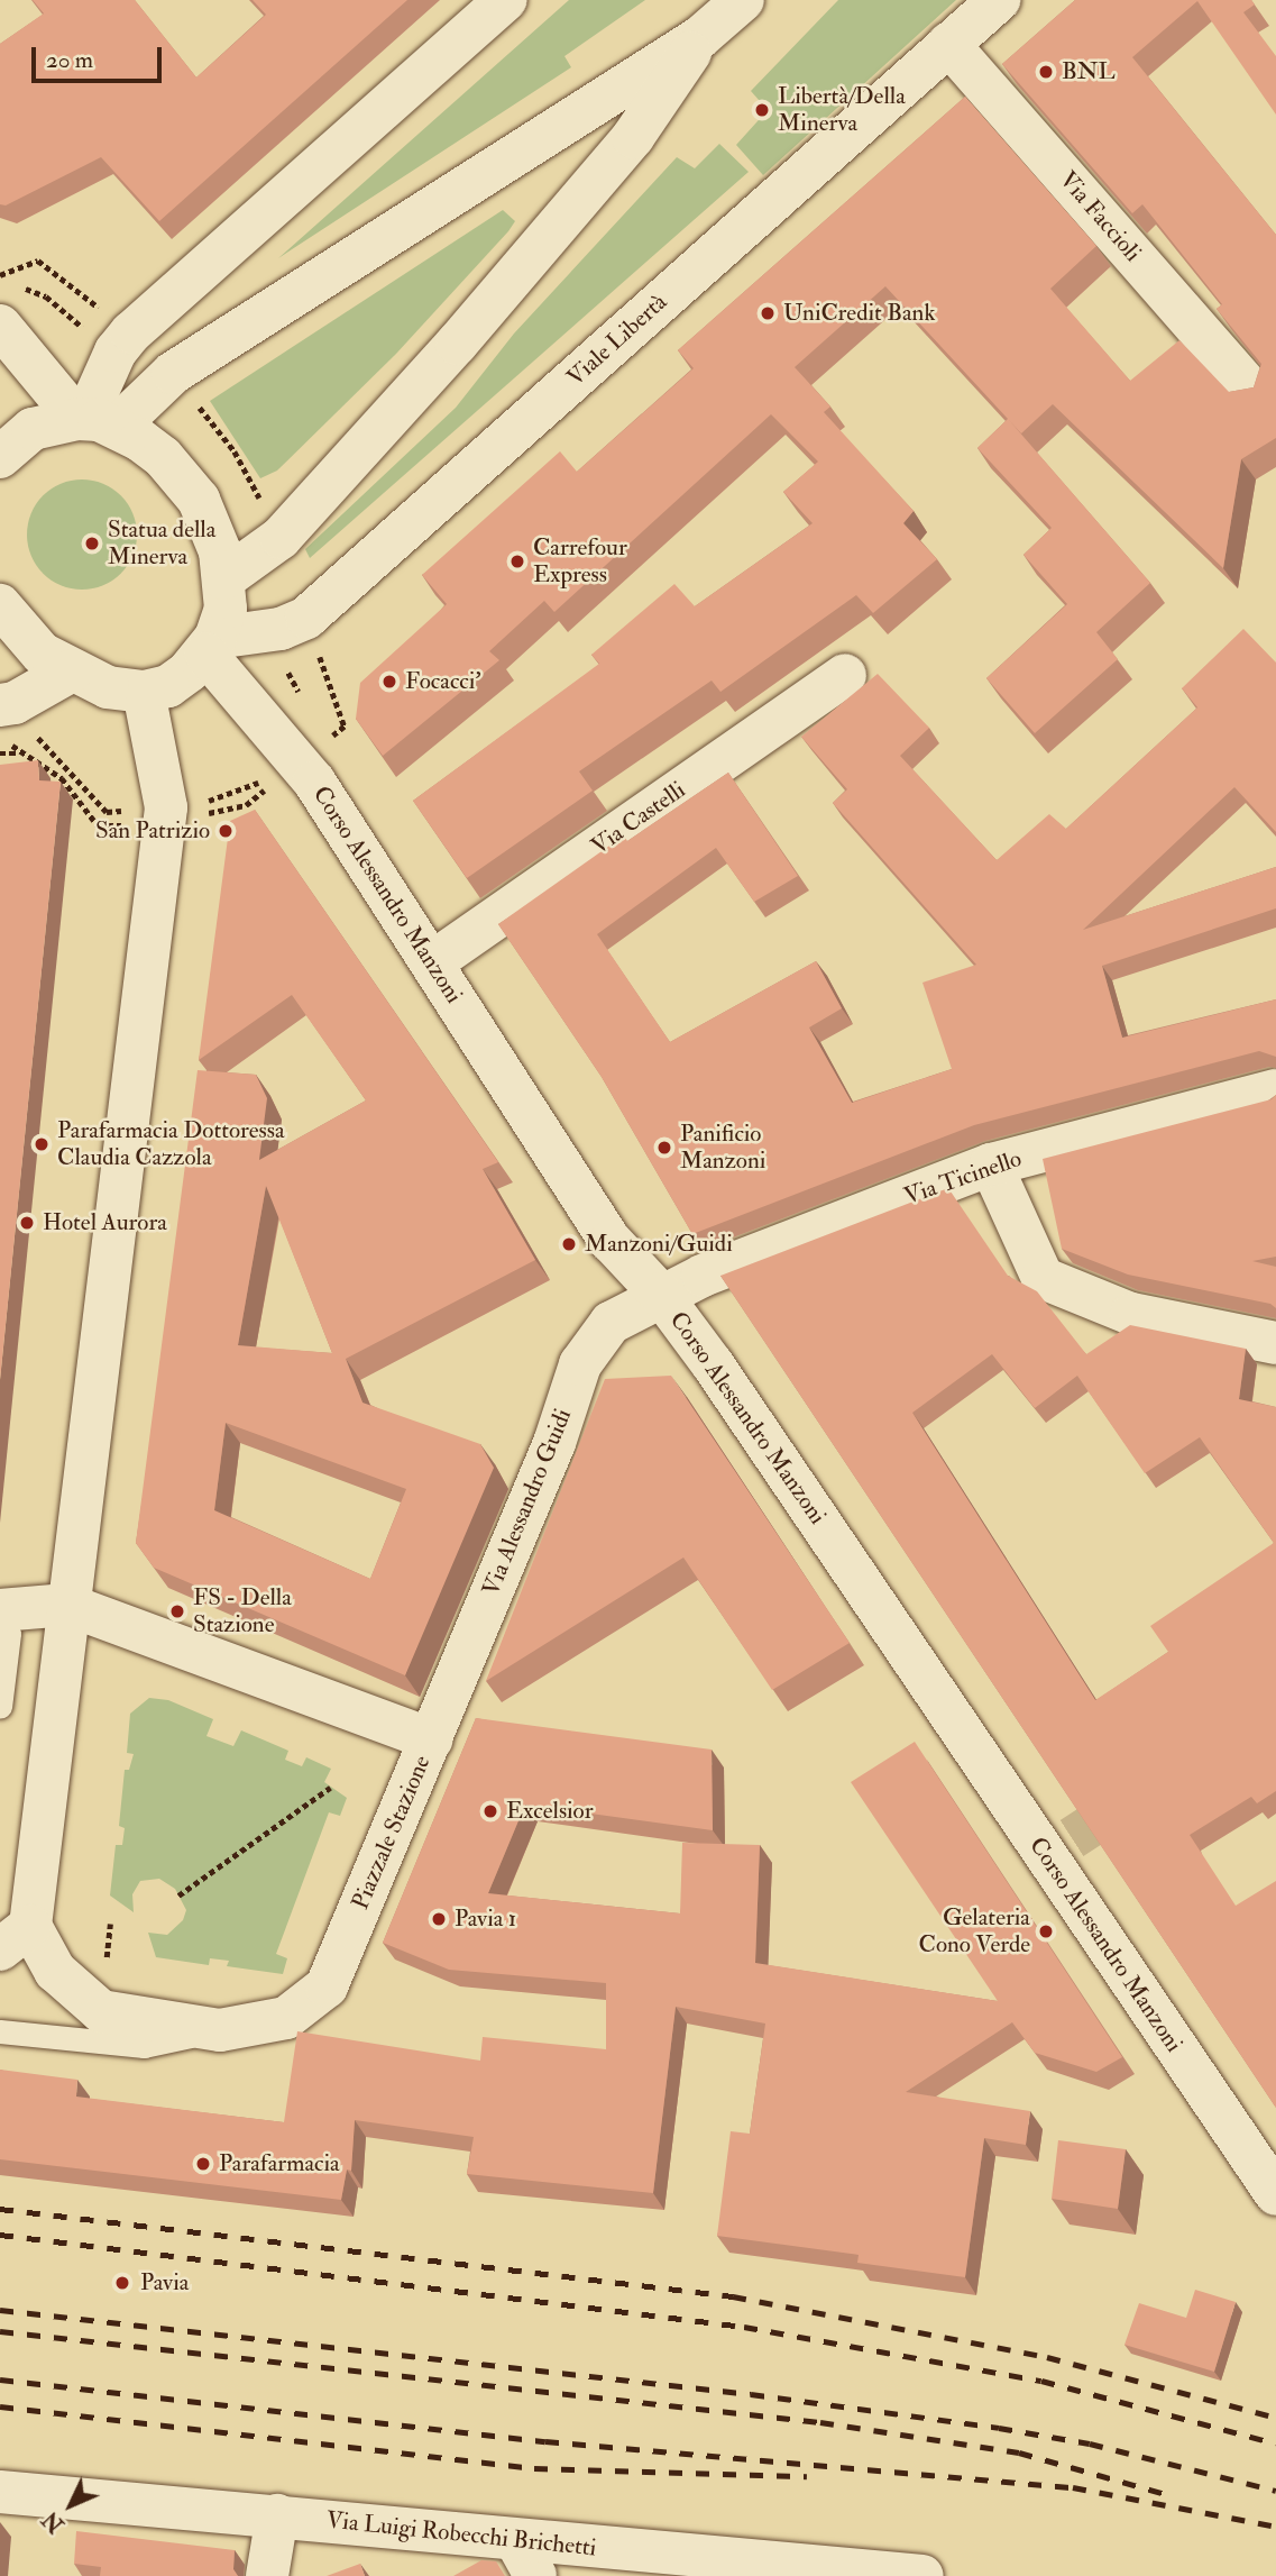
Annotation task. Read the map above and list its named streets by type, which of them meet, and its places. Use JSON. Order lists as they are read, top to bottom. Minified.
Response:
{"streets":{"street":["Via Faccioli","Viale Libertà","Via Castelli","Corso Alessandro Manzoni","Via Ticinello","Via Alessandro Guidi","Piazzale Stazione","Via Luigi Robecchi Brichetti"]},"crossings":[["Via Faccioli","Viale Libertà"],["Viale Libertà","Corso Alessandro Manzoni"],["Via Castelli","Corso Alessandro Manzoni"],["Corso Alessandro Manzoni","Via Ticinello"],["Corso Alessandro Manzoni","Via Alessandro Guidi"],["Via Ticinello","Via Alessandro Guidi"],["Via Alessandro Guidi","Piazzale Stazione"]],"places":["BNL","Libertà/Della Minerva","UniCredit Bank","Statua della Minerva","Carrefour Express","Focacci'","San Patrizio","Parafarmacia Dottoressa Claudia Cazzola","Panificio Manzoni","Hotel Aurora","Manzoni/Guidi","FS - Della Stazione","Excelsior","Pavia 1","Gelateria Cono Verde","Parafarmacia","Pavia"],"scale_bar":"20 m","north":"bottom left"}
